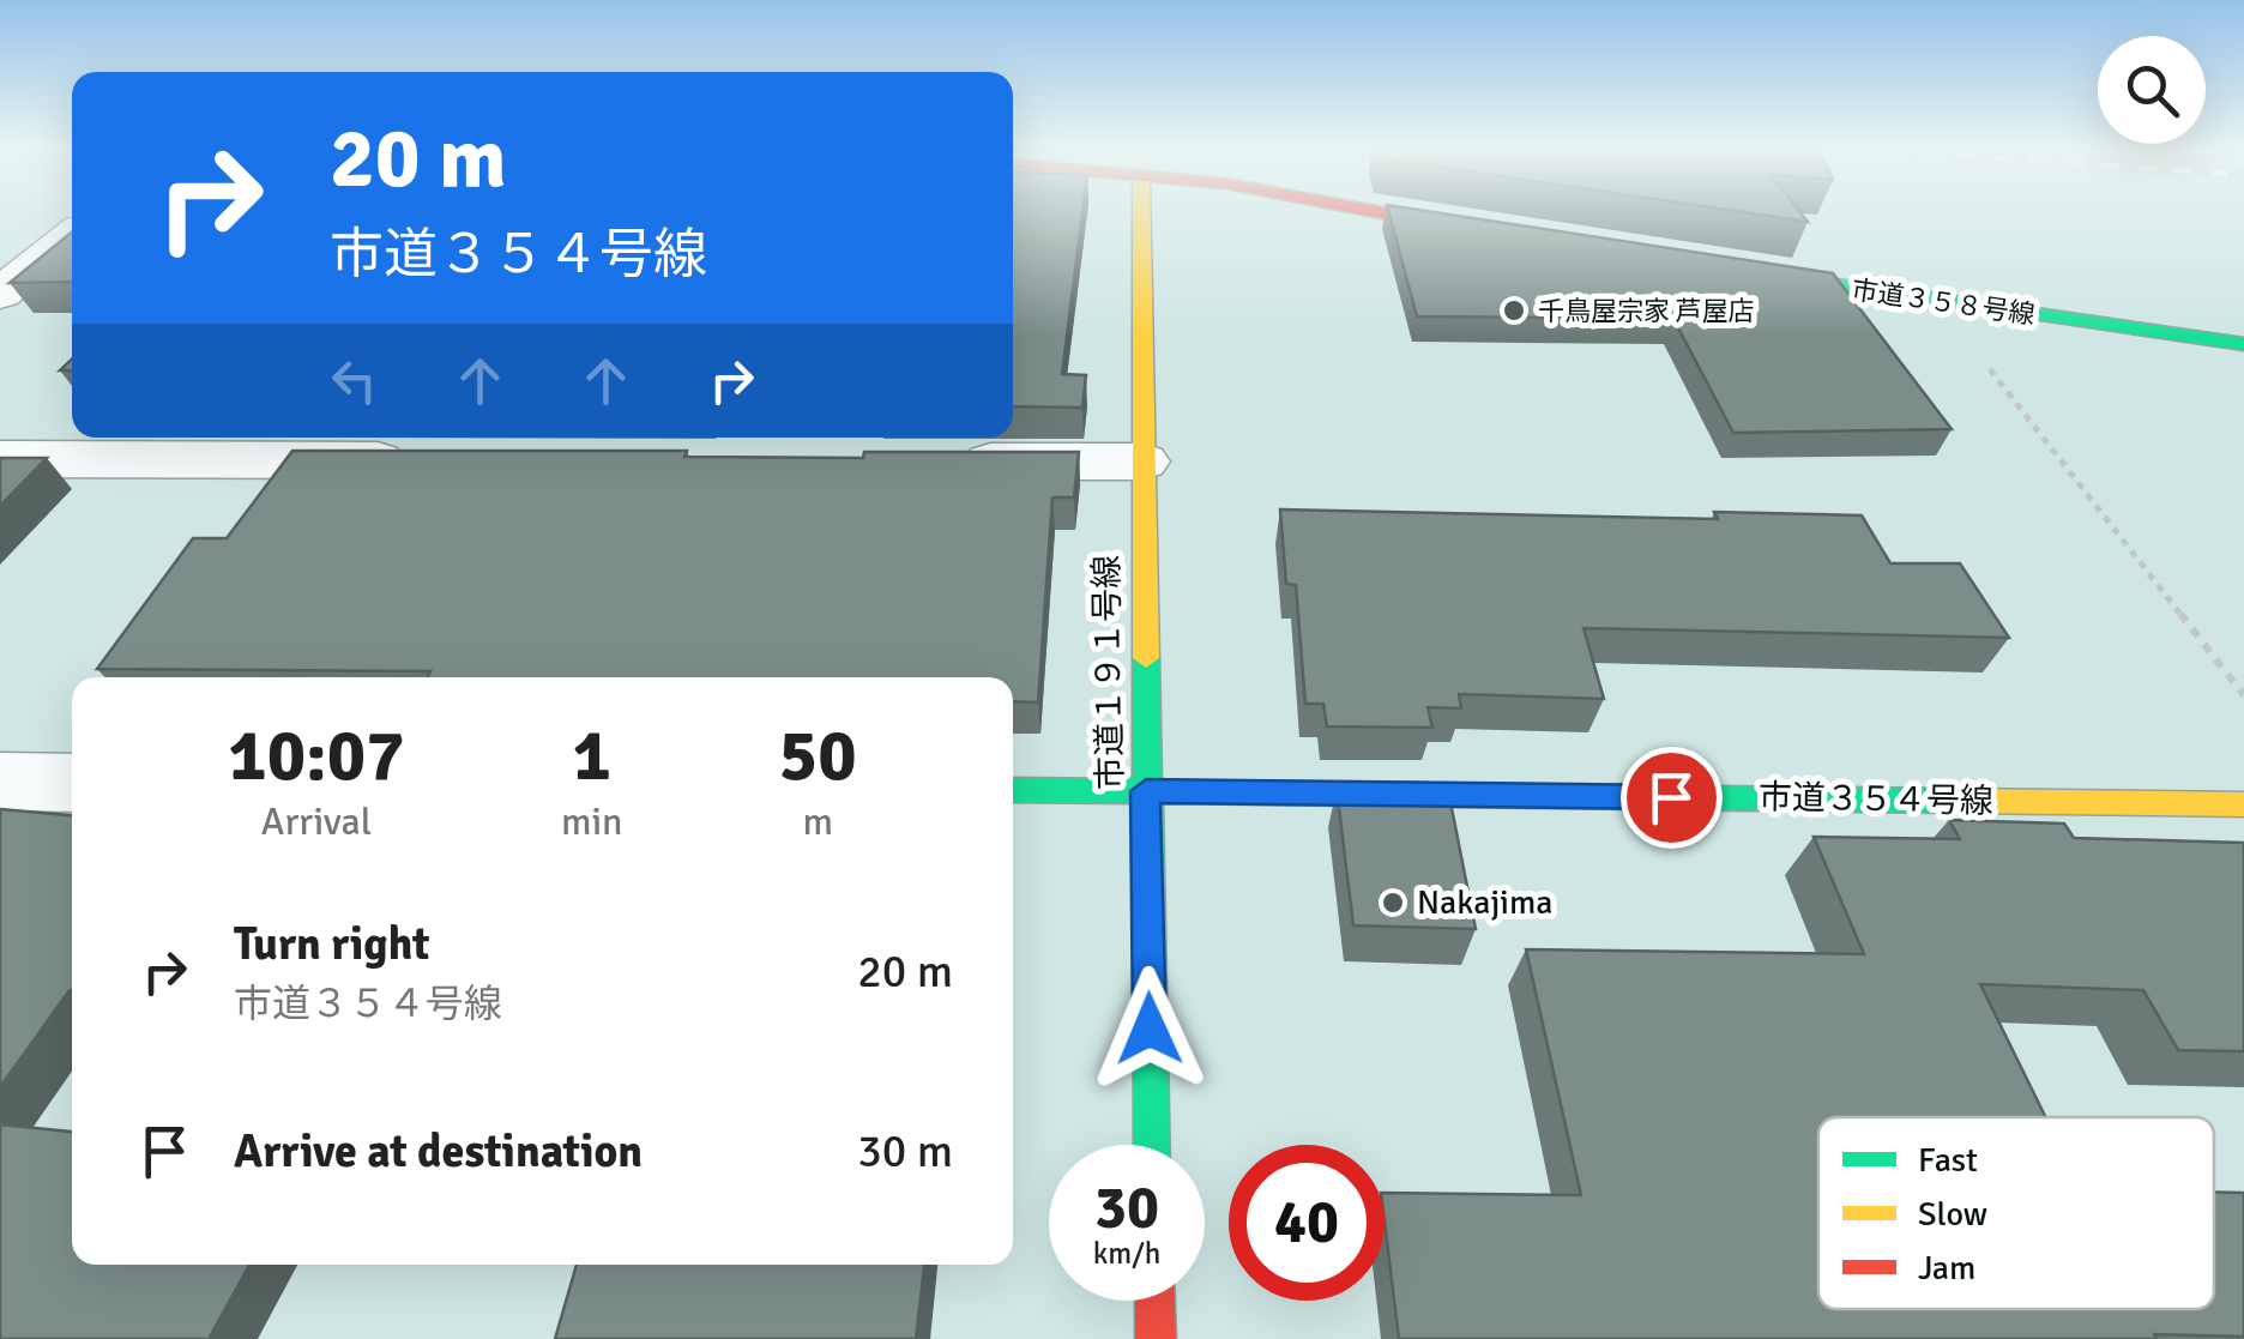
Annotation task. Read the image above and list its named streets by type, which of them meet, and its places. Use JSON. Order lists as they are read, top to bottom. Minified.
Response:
{"streets":{"street":["市道３５８号線","市道１９１号線","市道３５４号線"]},"crossings":[["市道１９１号線","市道３５４号線"]],"places":["千鳥屋宗家 芦屋店","Nakajima"],"legend":["Fast","Slow","Jam"],"page":{"turn":["20 m","市道３５４号線"],"eta":["10:07","Arrival","1","min","50","m"],"list":[{"name":"Turn right","note":"市道３５４号線","value":"20 m"},{"name":"Arrive at destination","value":"30 m"}],"speed":"30 km/h","limit":"40"}}
